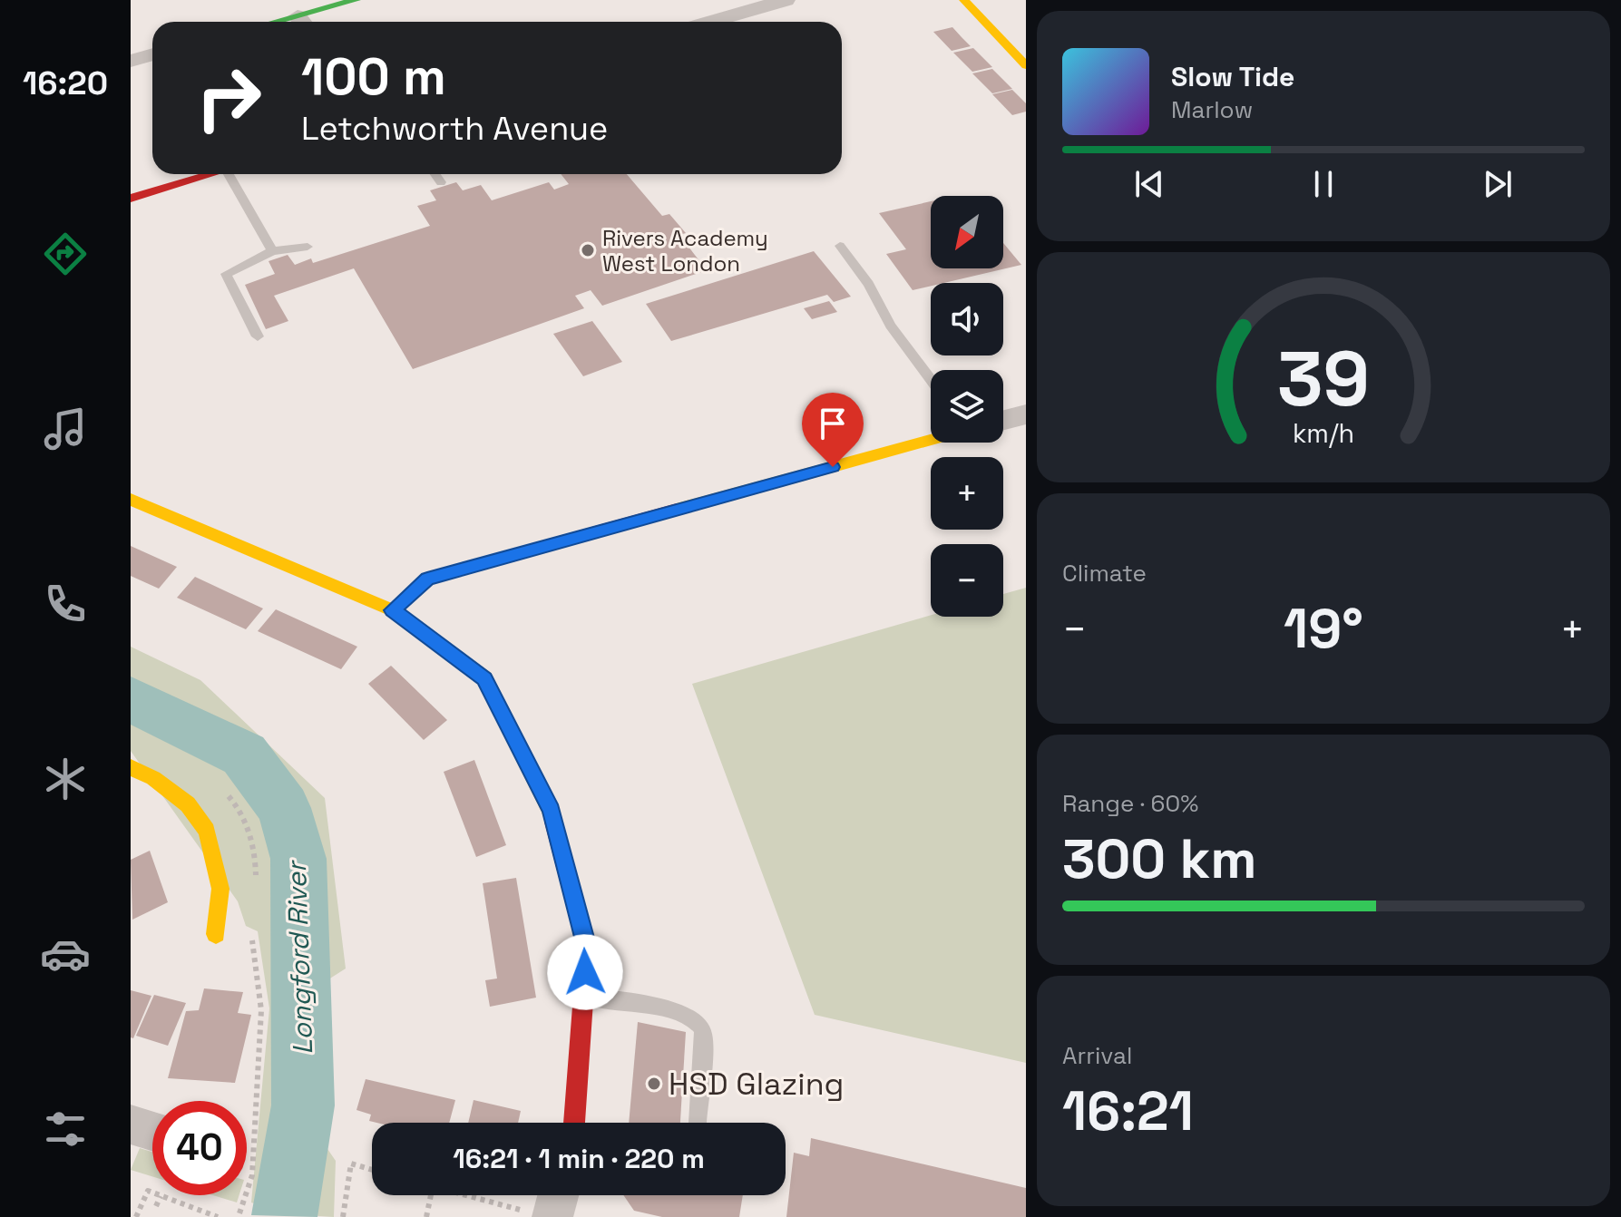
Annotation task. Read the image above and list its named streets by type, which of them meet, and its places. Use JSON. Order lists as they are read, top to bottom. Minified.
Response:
{"water":["Longford River"],"places":["Rivers Academy West London","HSD Glazing"],"north":"bottom left","page":{"tabs":"16:20","turn":["100 m","Letchworth Avenue"],"song":["Slow Tide","Marlow"],"map_buttons":["+","−"],"tile":["Climate",["Range · 60%","300 km"],["Arrival","16:21"]],"heat":["−","19°","+"],"limit":"40","trip":"16:21 · 1 min · 220 m","gauge":["39","km/h"]}}
